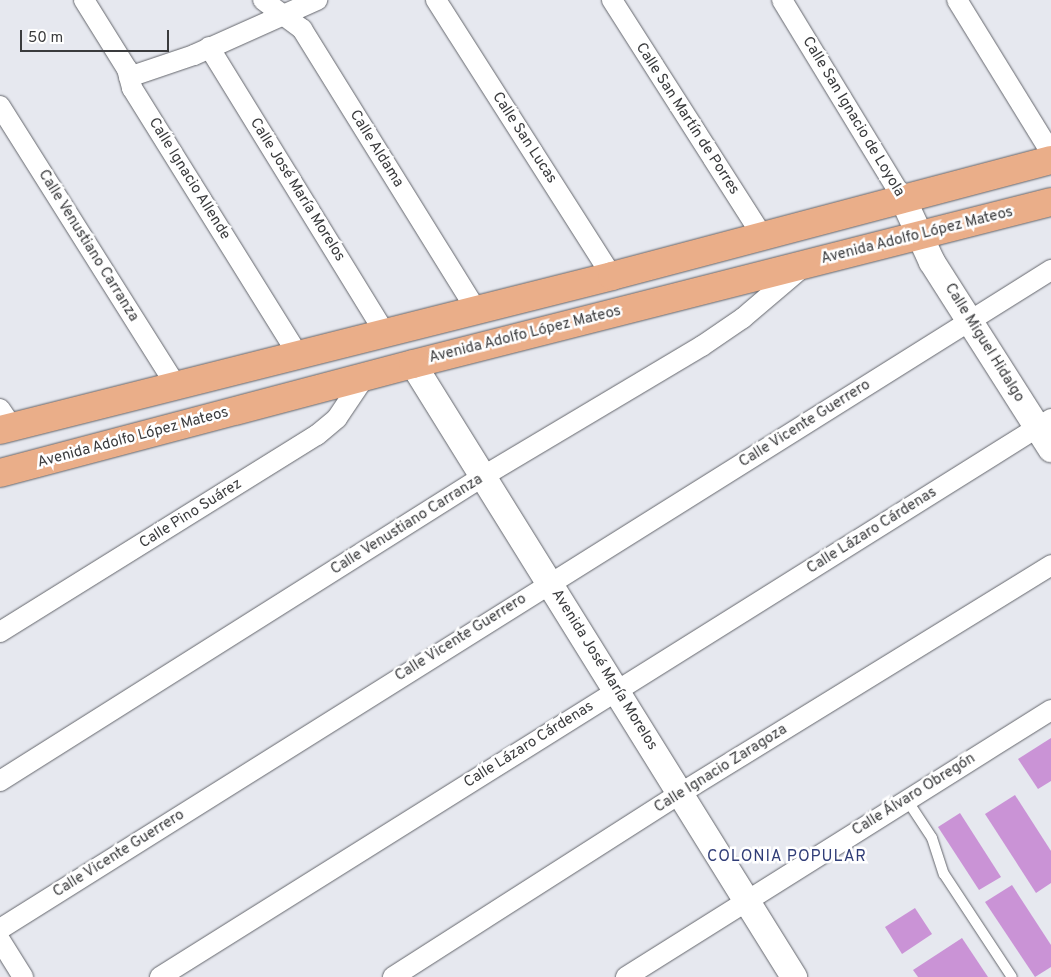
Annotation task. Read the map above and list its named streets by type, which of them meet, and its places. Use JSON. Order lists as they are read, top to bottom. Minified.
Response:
{"streets":{"main road":["Avenida Adolfo López Mateos"],"street":["Calle San Ignacio de Loyola","Calle San Martín de Porres","Calle San Lucas","Calle Aldama","Calle Ignacio Allende","Calle José María Morelos","Calle Venustiano Carranza","Calle Miguel Hidalgo","Calle Vicente Guerrero","Calle Pino Suárez","Calle Lázaro Cárdenas","Avenida José María Morelos","Calle Ignacio Zaragoza","Calle Álvaro Obregón"]},"crossings":[["Calle San Ignacio de Loyola","Avenida Adolfo López Mateos"],["Calle San Ignacio de Loyola","Calle Miguel Hidalgo"],["Avenida Adolfo López Mateos","Calle Venustiano Carranza"],["Avenida Adolfo López Mateos","Calle Miguel Hidalgo"],["Avenida Adolfo López Mateos","Calle Pino Suárez"],["Avenida Adolfo López Mateos","Avenida José María Morelos"],["Calle Venustiano Carranza","Avenida José María Morelos"],["Calle Miguel Hidalgo","Calle Vicente Guerrero"],["Calle Miguel Hidalgo","Calle Lázaro Cárdenas"],["Calle Vicente Guerrero","Avenida José María Morelos"],["Calle Lázaro Cárdenas","Avenida José María Morelos"],["Avenida José María Morelos","Calle Ignacio Zaragoza"],["Avenida José María Morelos","Calle Álvaro Obregón"]],"districts":["COLONIA POPULAR"],"scale_bar":"50 m"}
